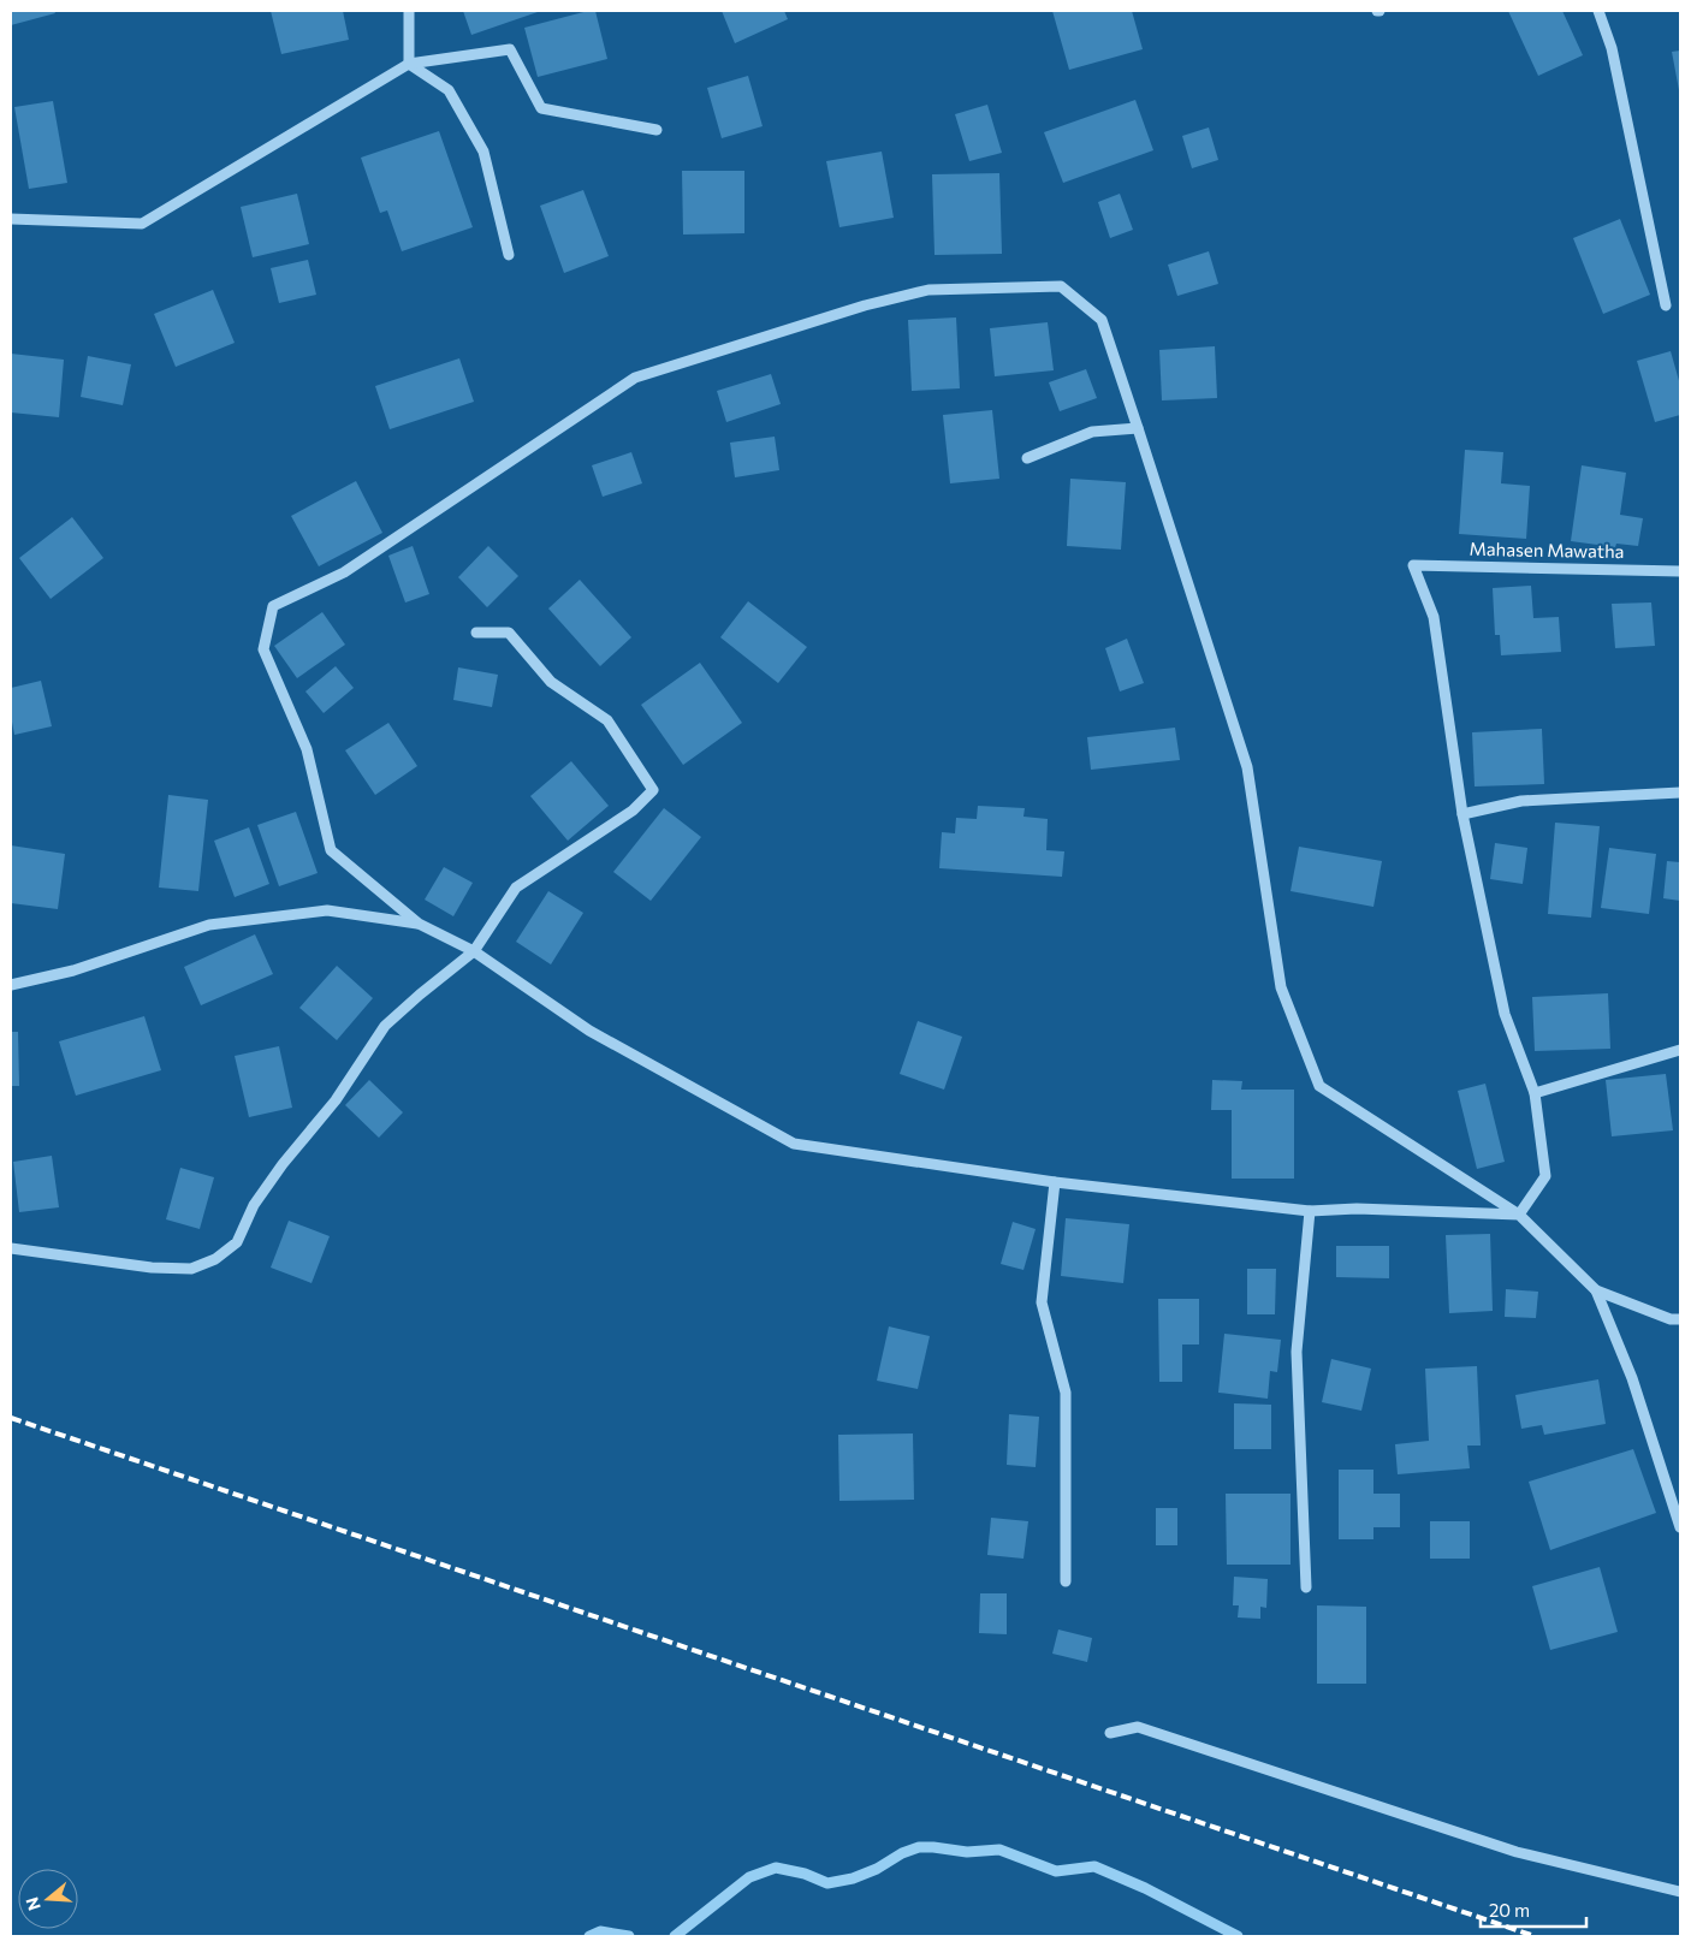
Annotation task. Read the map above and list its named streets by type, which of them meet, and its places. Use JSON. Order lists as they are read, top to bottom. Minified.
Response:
{"streets":{"street":["Mahasen Mawatha"]},"scale_bar":"20 m","north":"left"}
